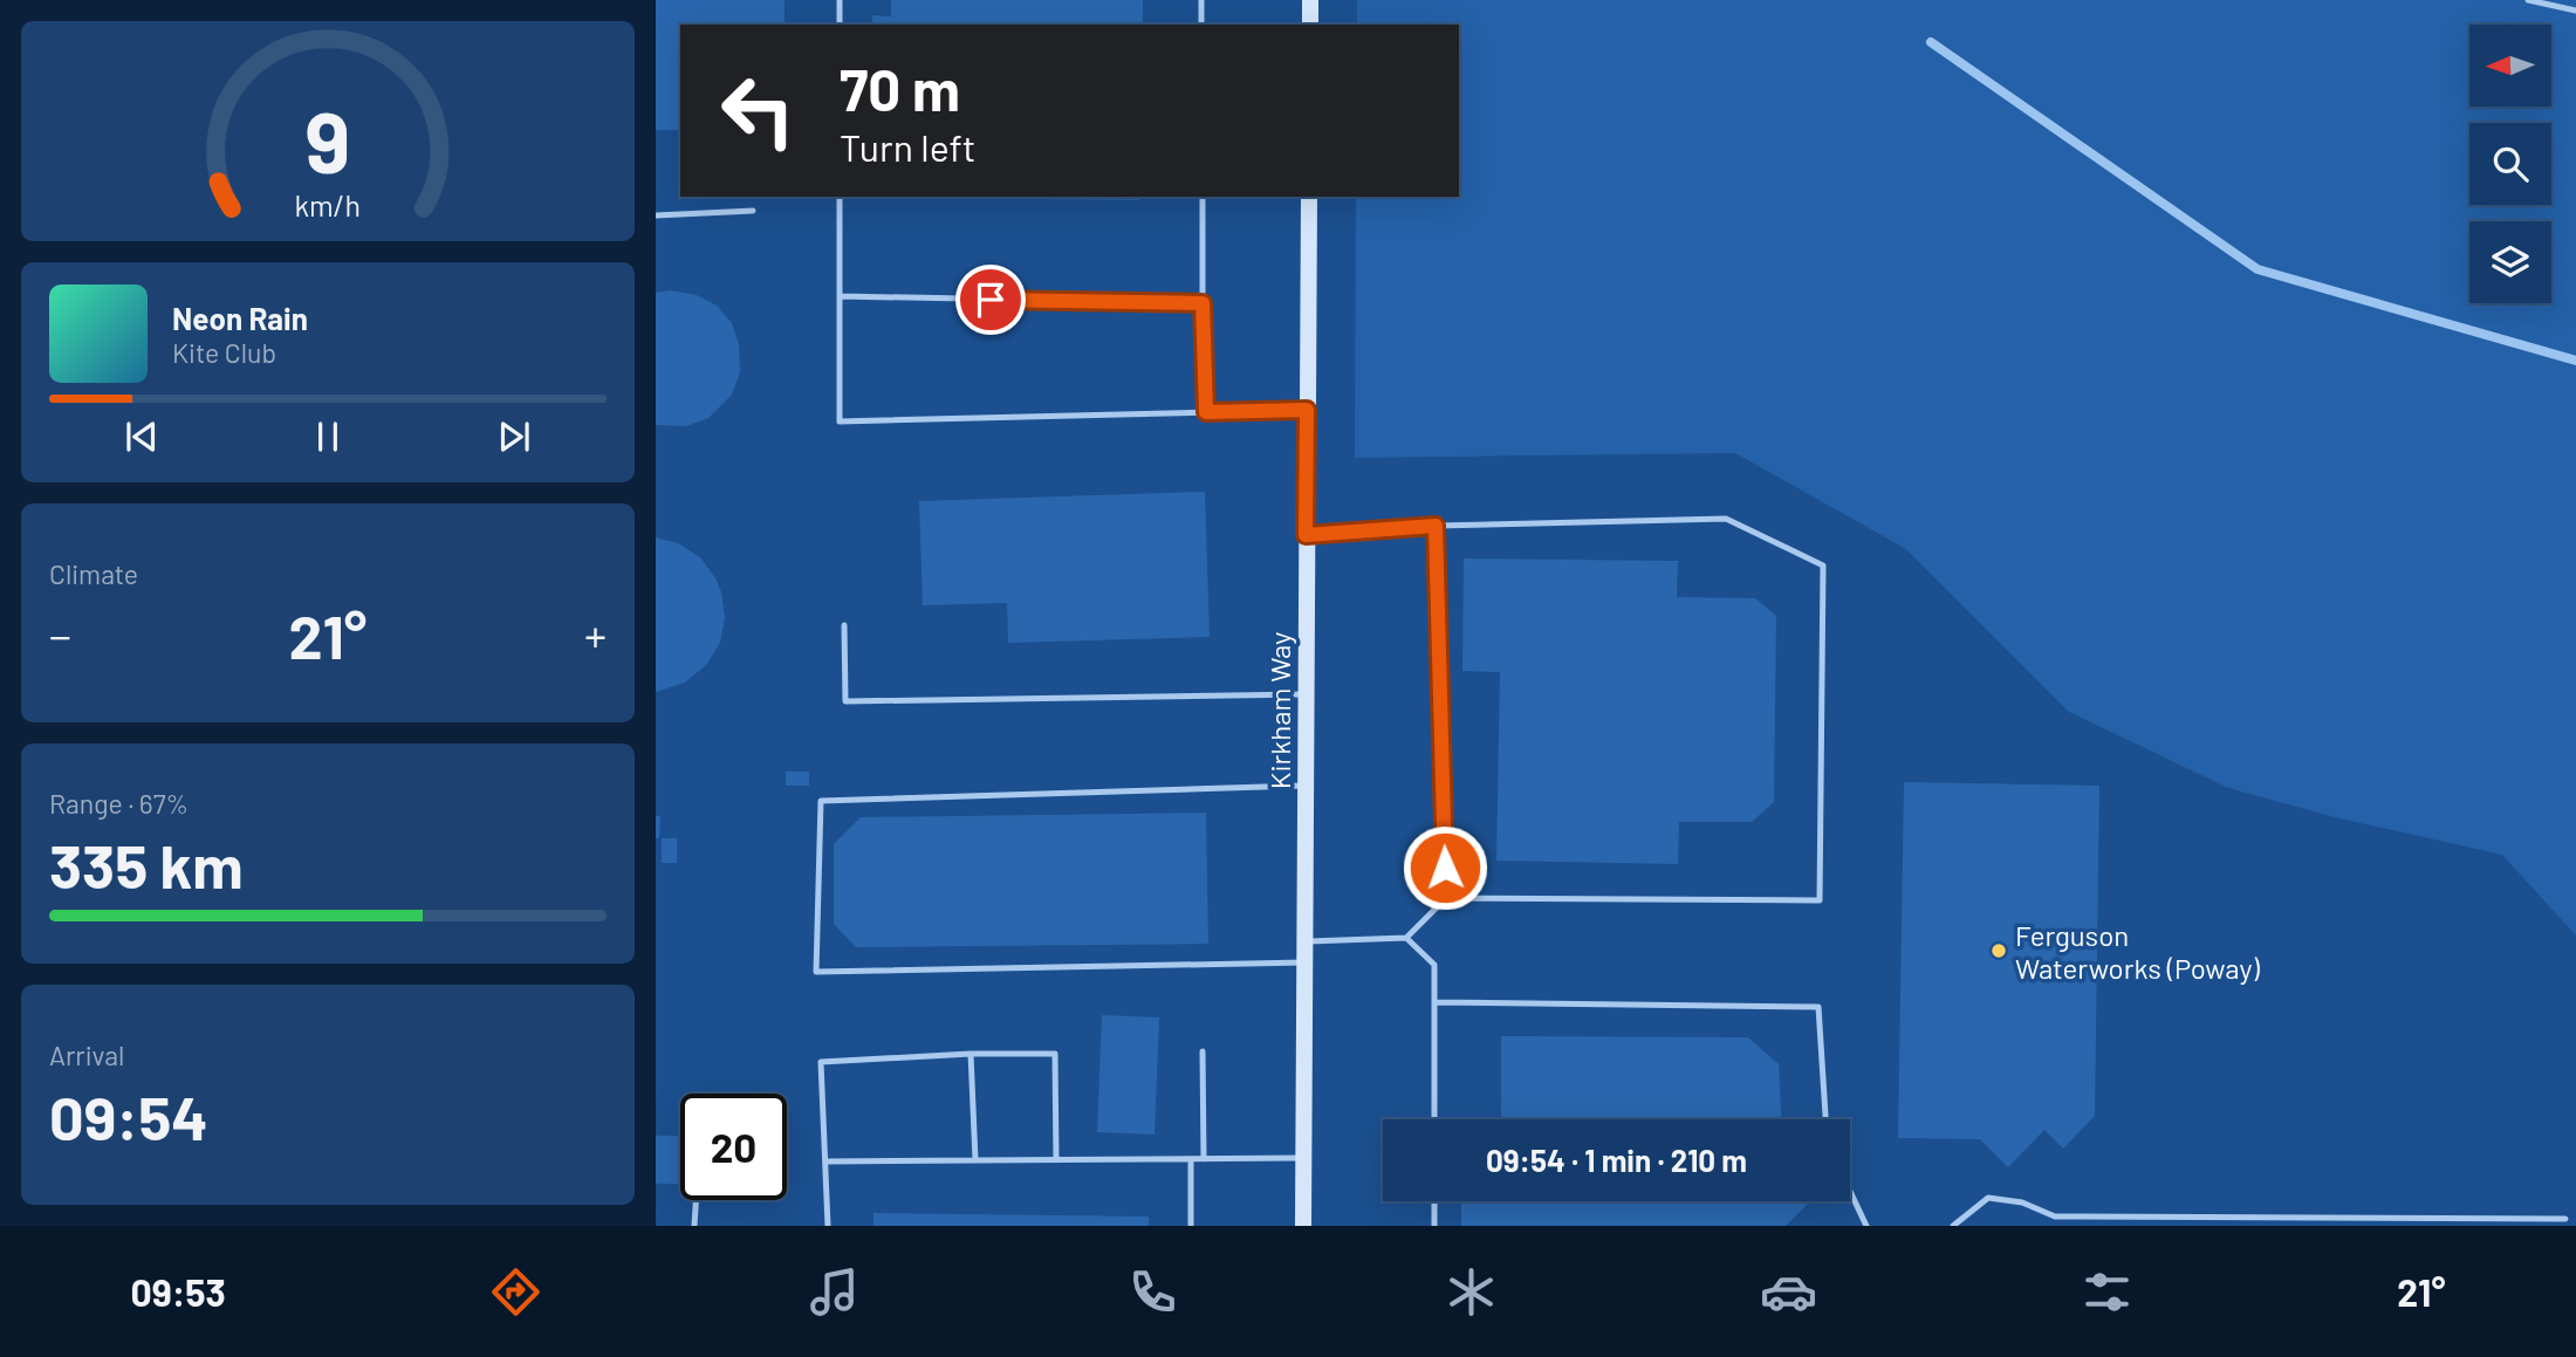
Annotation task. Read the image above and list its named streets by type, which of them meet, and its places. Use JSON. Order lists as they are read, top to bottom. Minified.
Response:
{"streets":{"main road":["Kirkham Way"]},"places":["Ferguson Waterworks (Poway)"],"north":"left","page":{"turn":["70 m","Turn left"],"song":["Neon Rain","Kite Club"],"tile":["Climate",["Range · 67%","335 km"],["Arrival","09:54"]],"heat":["−","21°","+"],"limit":"20","trip":"09:54 · 1 min · 210 m","tabs":["09:53","21°"],"gauge":["9","km/h"]}}
